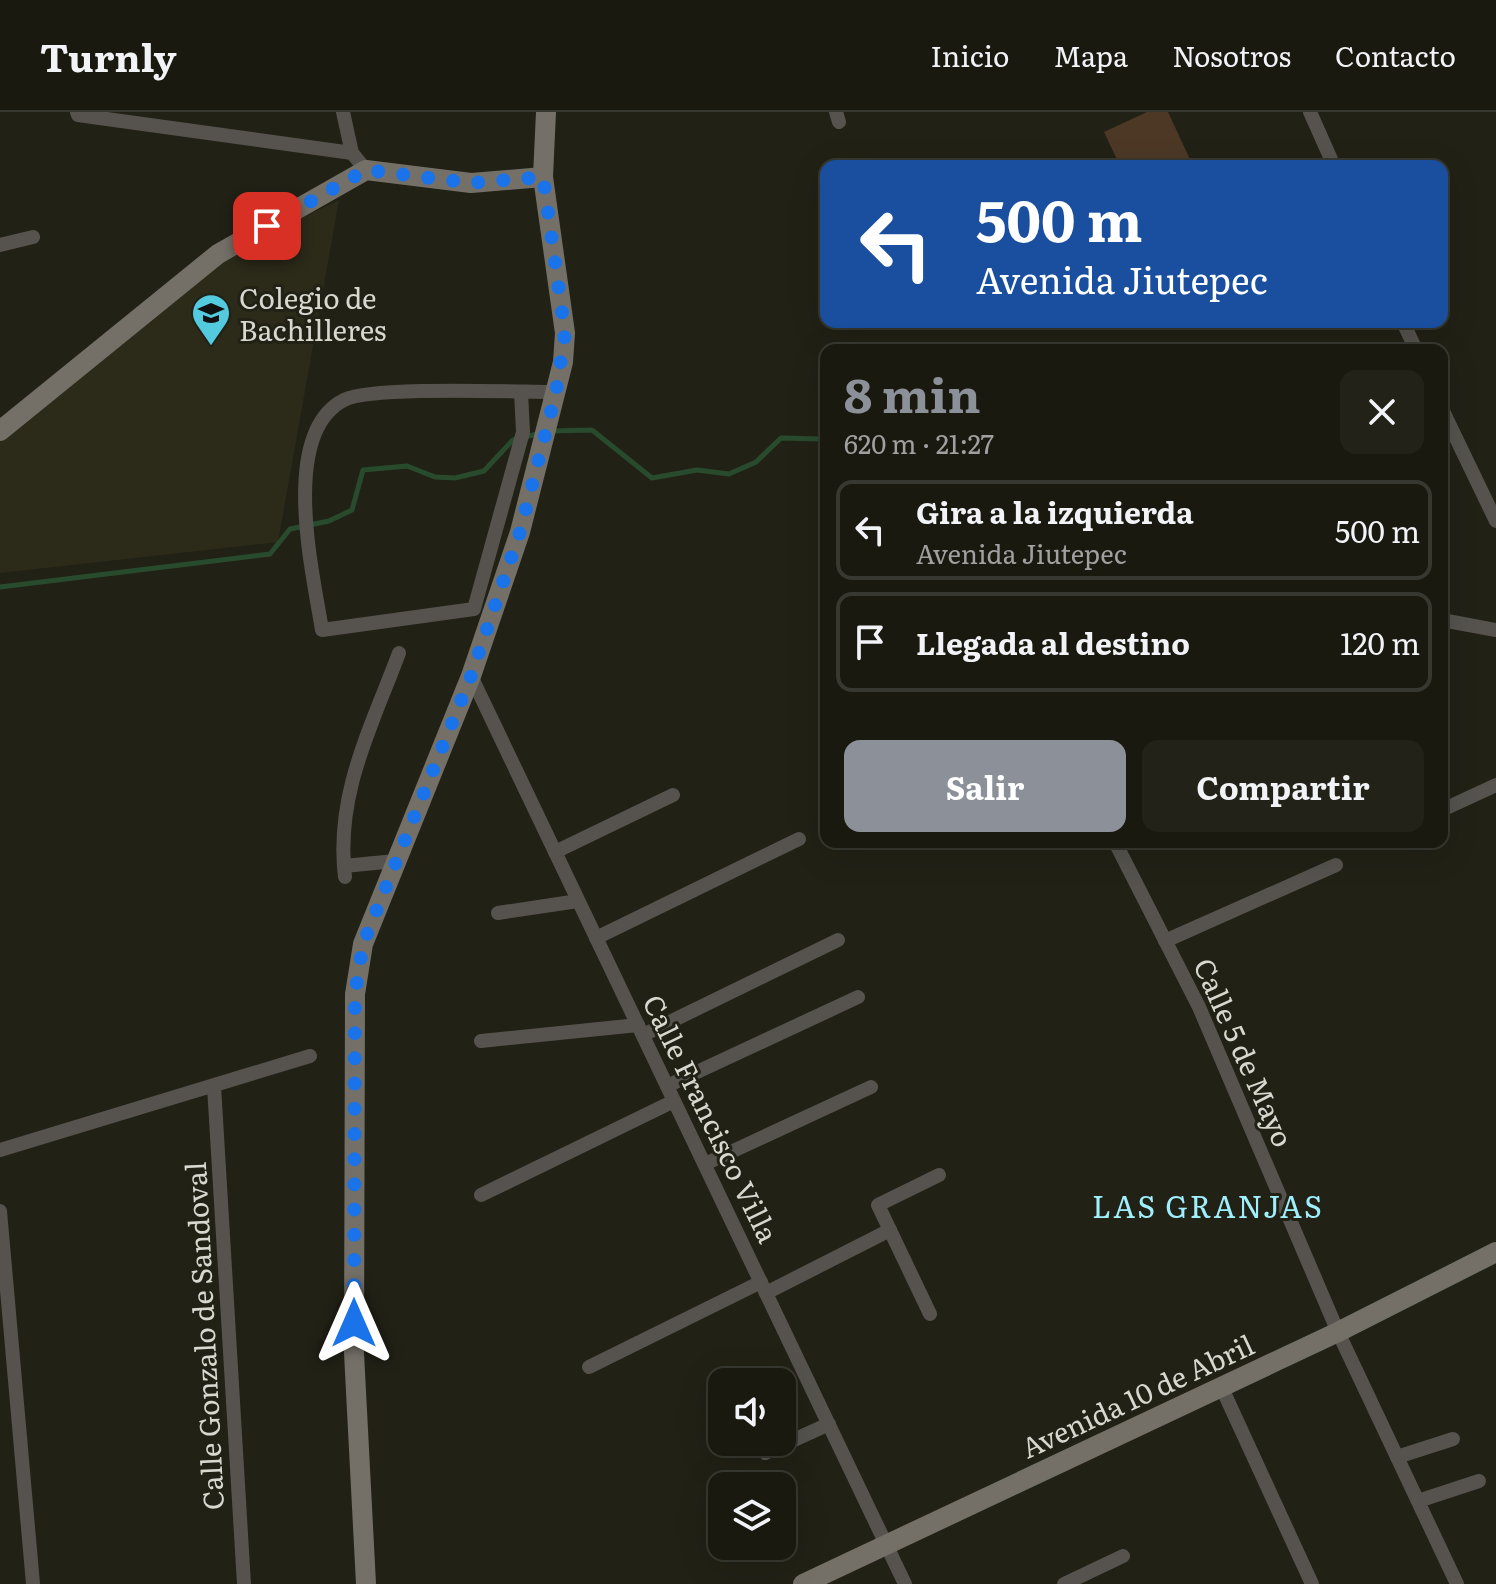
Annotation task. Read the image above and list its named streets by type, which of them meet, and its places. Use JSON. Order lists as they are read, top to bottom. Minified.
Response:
{"streets":{"street":["Calle 5 de Mayo","Calle Francisco Villa","Calle Gonzalo de Sandoval","Avenida 10 de Abril"]},"crossings":[["Calle 5 de Mayo","Avenida 10 de Abril"],["Calle Francisco Villa","Avenida 10 de Abril"]],"districts":["LAS GRANJAS"],"places":{"school or university":["Colegio de Bachilleres"]},"page":{"header":"Turnly","nav":["Inicio","Mapa","Nosotros","Contacto"],"turn":["500 m","Avenida Jiutepec"],"heading":["8 min","620 m · 21:27"],"list":[{"name":"Gira a la izquierda","note":"Avenida Jiutepec","value":"500 m"},{"name":"Llegada al destino","value":"120 m"}],"buttons":["Salir","Compartir"]}}
